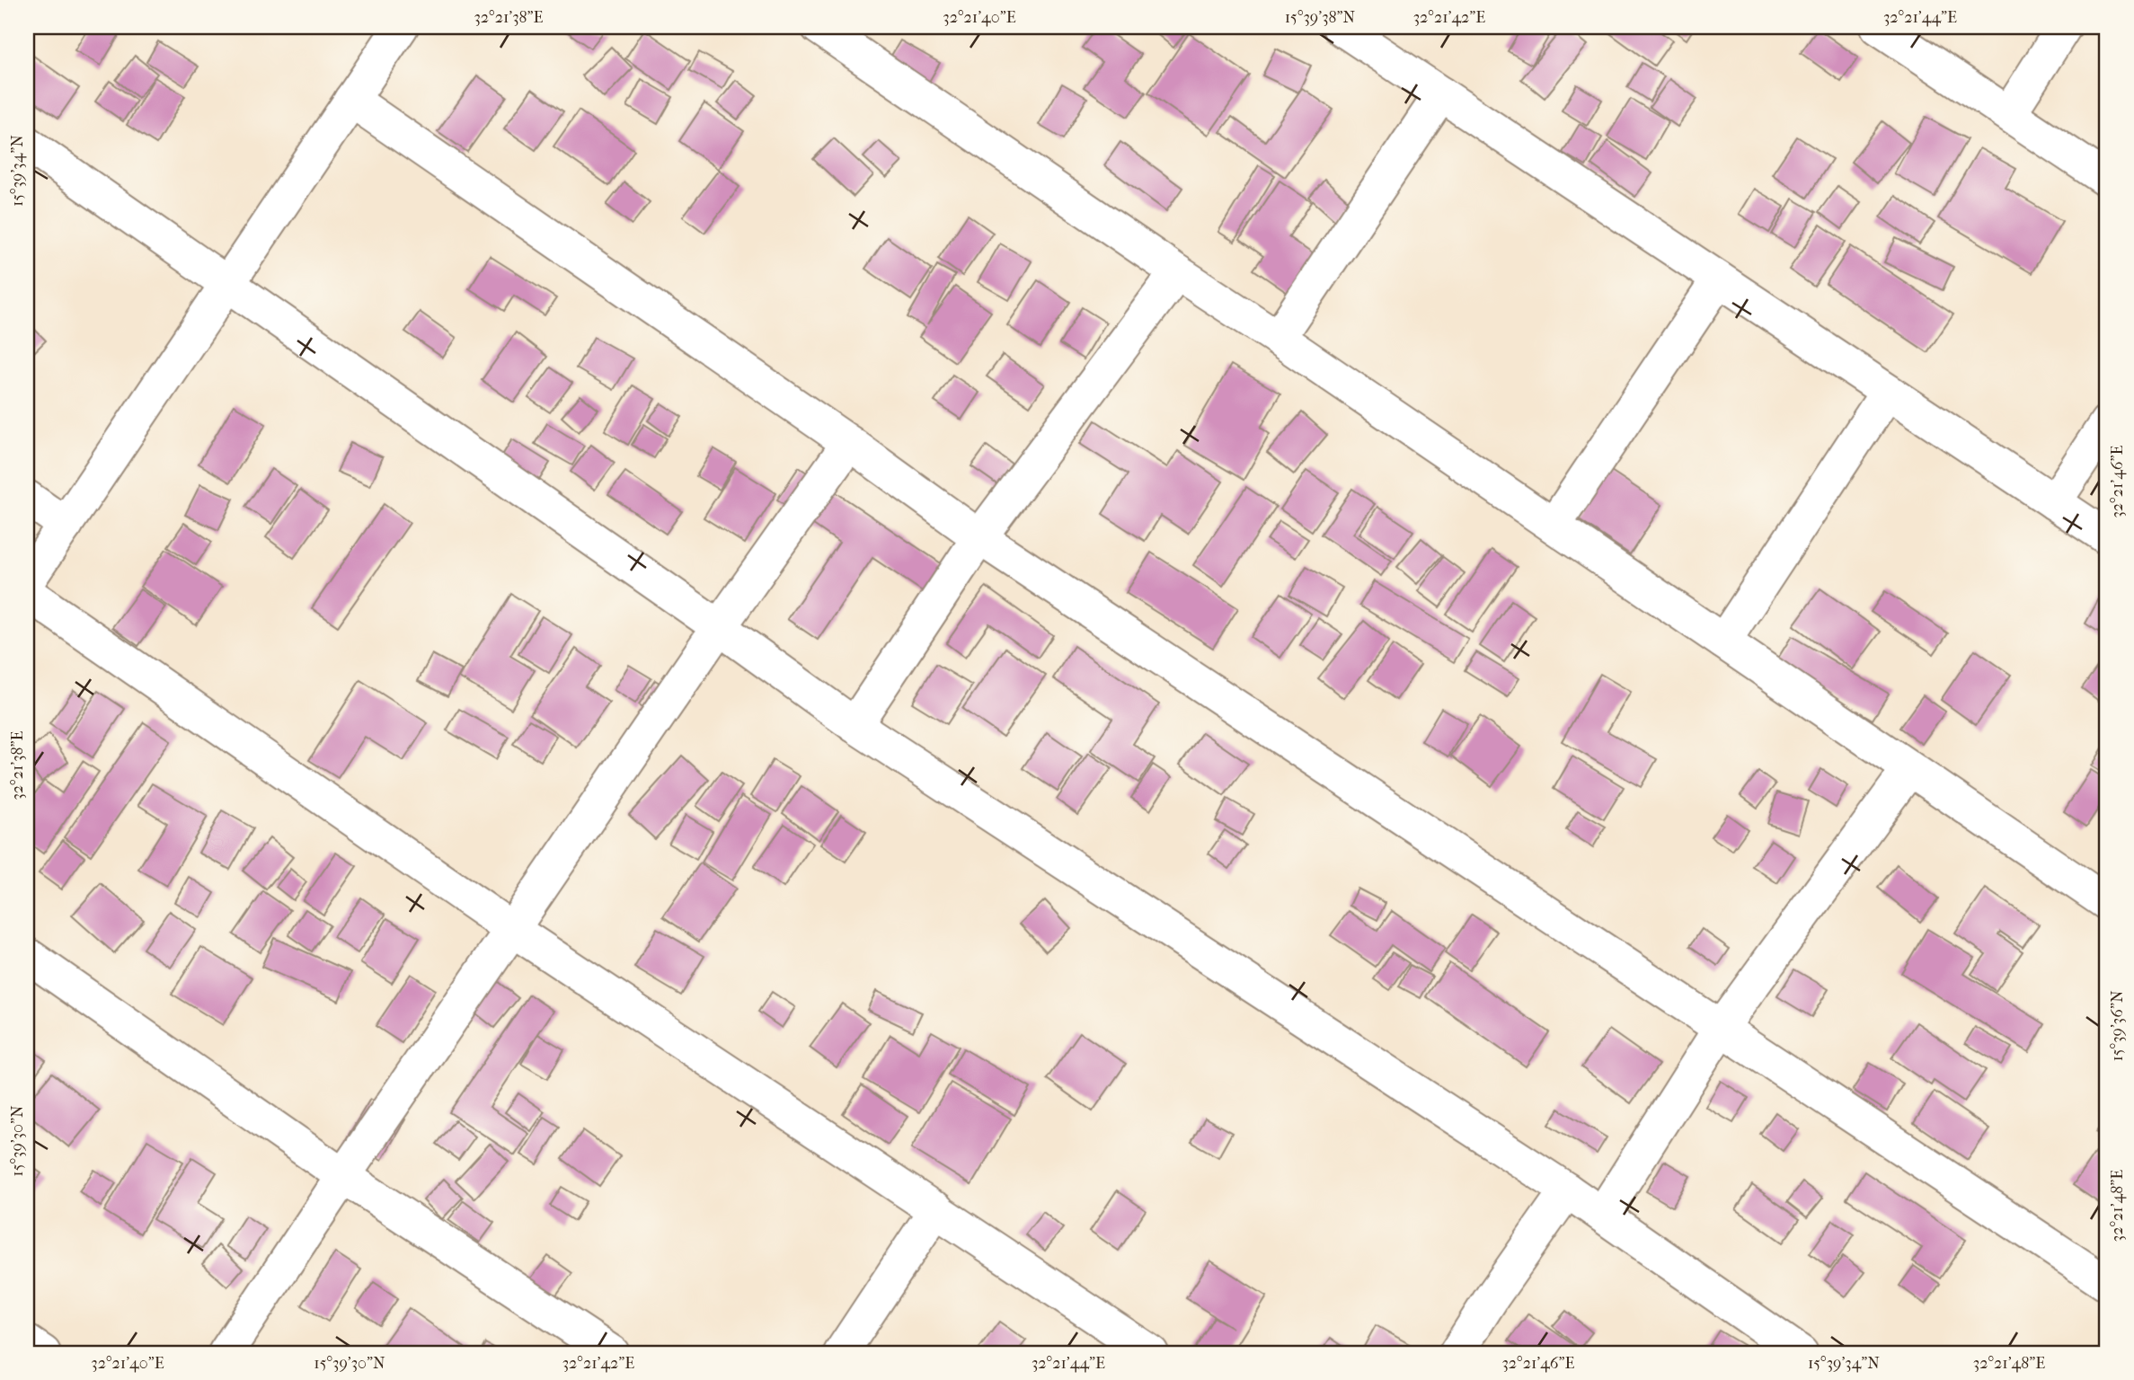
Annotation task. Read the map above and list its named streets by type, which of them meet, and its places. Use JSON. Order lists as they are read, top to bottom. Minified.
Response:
{"coordinates":["32°21'38\"E","32°21'40\"E","15°39'38\"N","32°21'42\"E","32°21'44\"E","15°39'34\"N","32°21'46\"E","15°39'36\"N","15°39'30\"N","32°21'48\"E"]}
